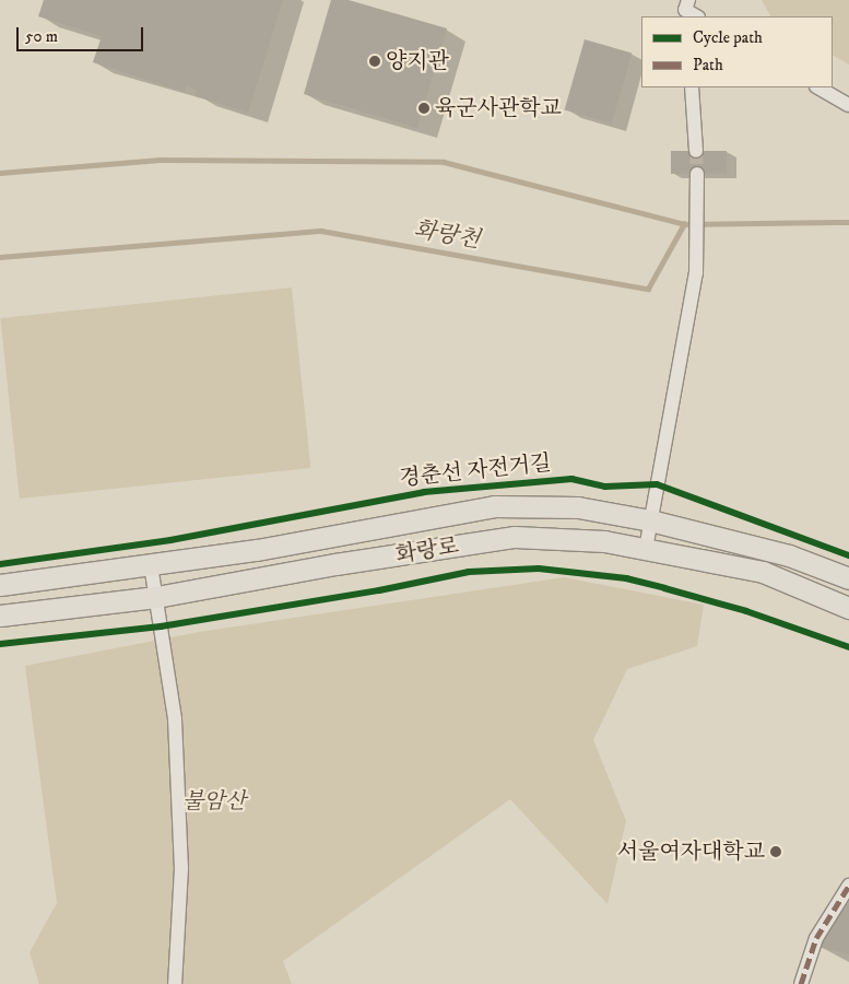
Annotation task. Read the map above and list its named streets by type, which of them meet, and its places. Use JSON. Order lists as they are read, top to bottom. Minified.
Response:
{"streets":{"main road":["화랑로"],"cycle path":["경춘선 자전거길"]},"water":["화랑천"],"parks":["불암산"],"places":["양지관","육군사관학교","서울여자대학교"],"legend":["Cycle path","Path"],"scale_bar":"50 m"}
